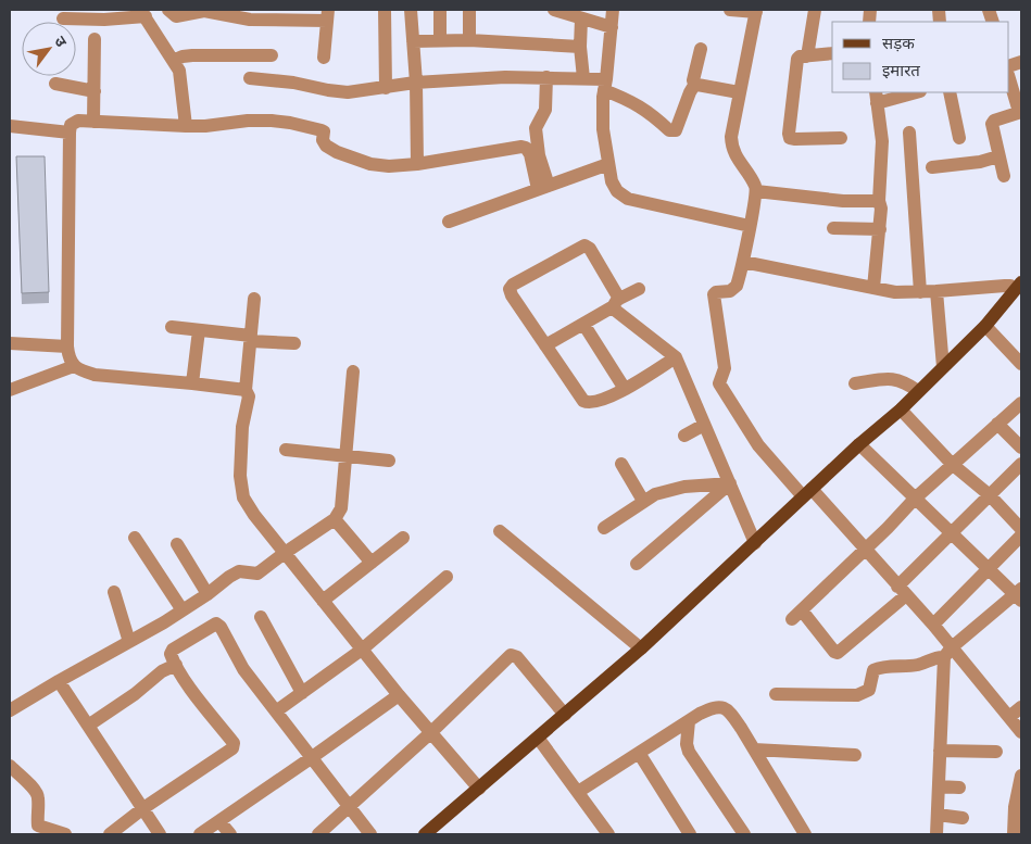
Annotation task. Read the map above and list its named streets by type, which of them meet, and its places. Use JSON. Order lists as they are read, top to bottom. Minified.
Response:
{"legend":["सड़क","इमारत"],"north":"top right"}
